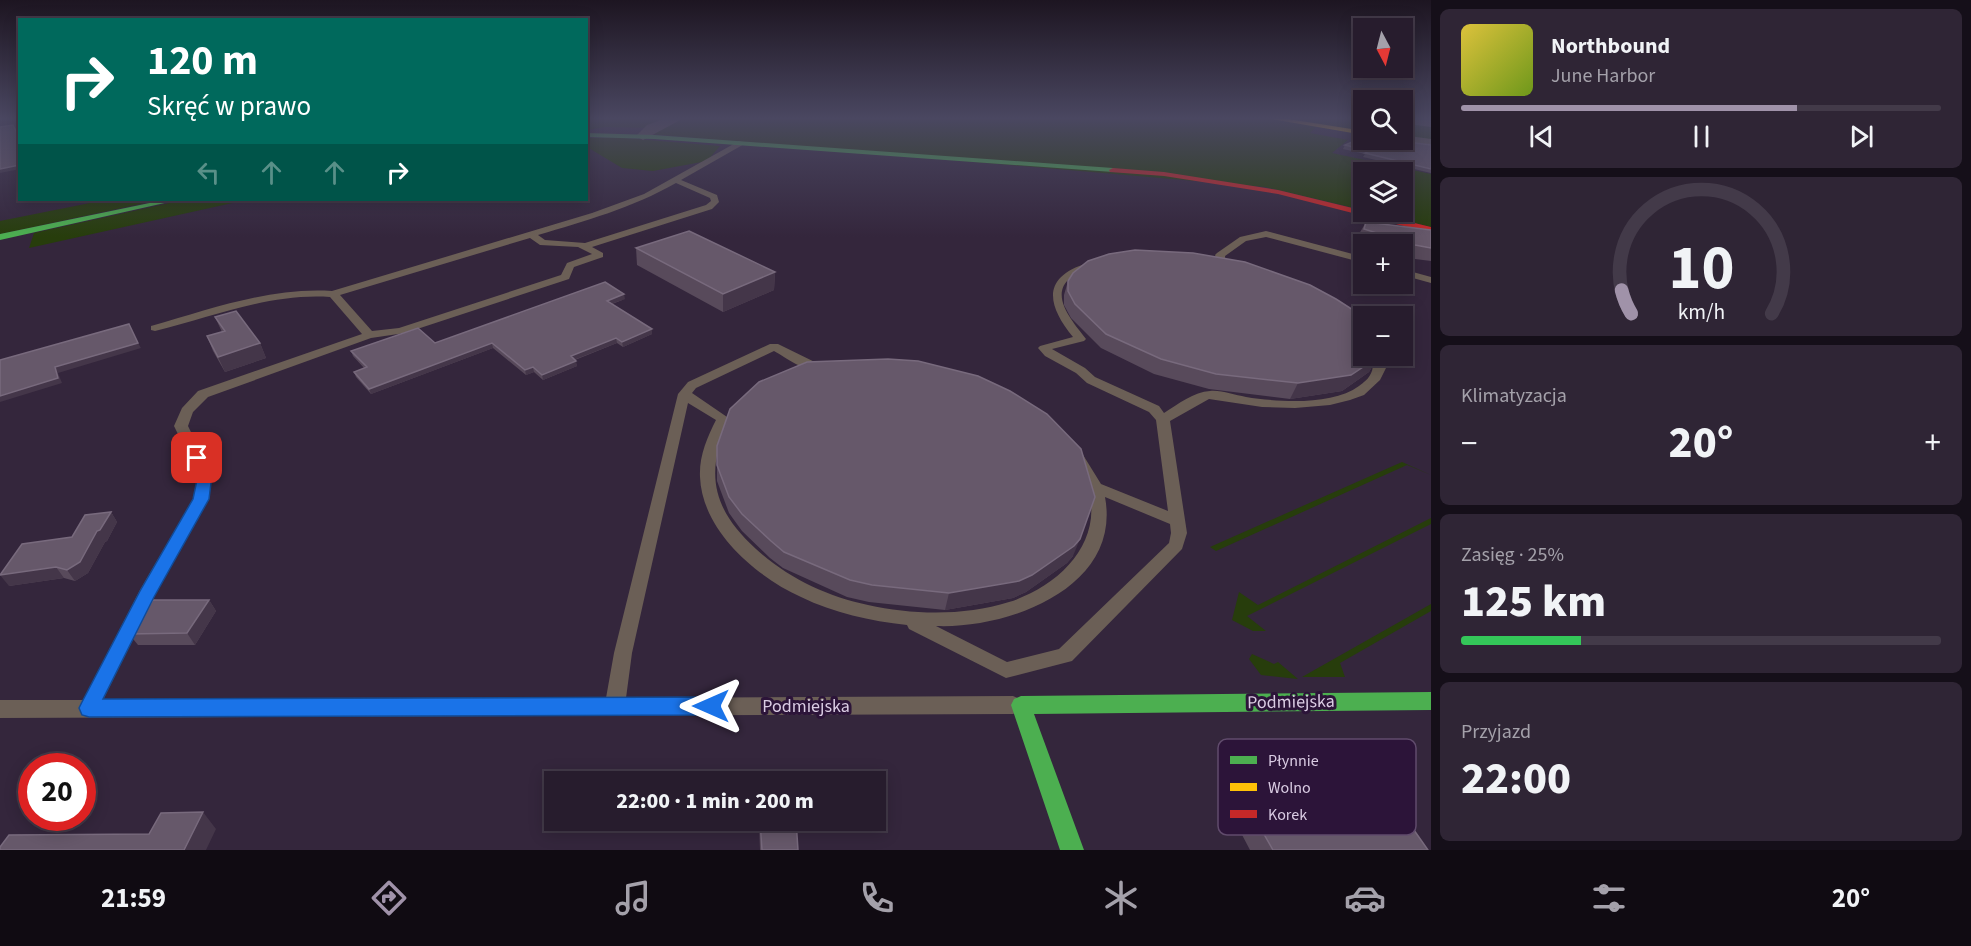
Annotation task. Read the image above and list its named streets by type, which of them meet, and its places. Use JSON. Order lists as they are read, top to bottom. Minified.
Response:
{"streets":{"street":["Podmiejska"]},"legend":["Płynnie","Wolno","Korek"],"north":"bottom","page":{"map_buttons":["+","−"],"turn":["120 m","Skręć w prawo"],"song":["Northbound","June Harbor"],"tile":["Klimatyzacja",["Zasięg · 25%","125 km"],["Przyjazd","22:00"]],"heat":["−","20°","+"],"limit":"20","trip":"22:00 · 1 min · 200 m","tabs":["21:59","20°"],"gauge":["10","km/h"]}}
